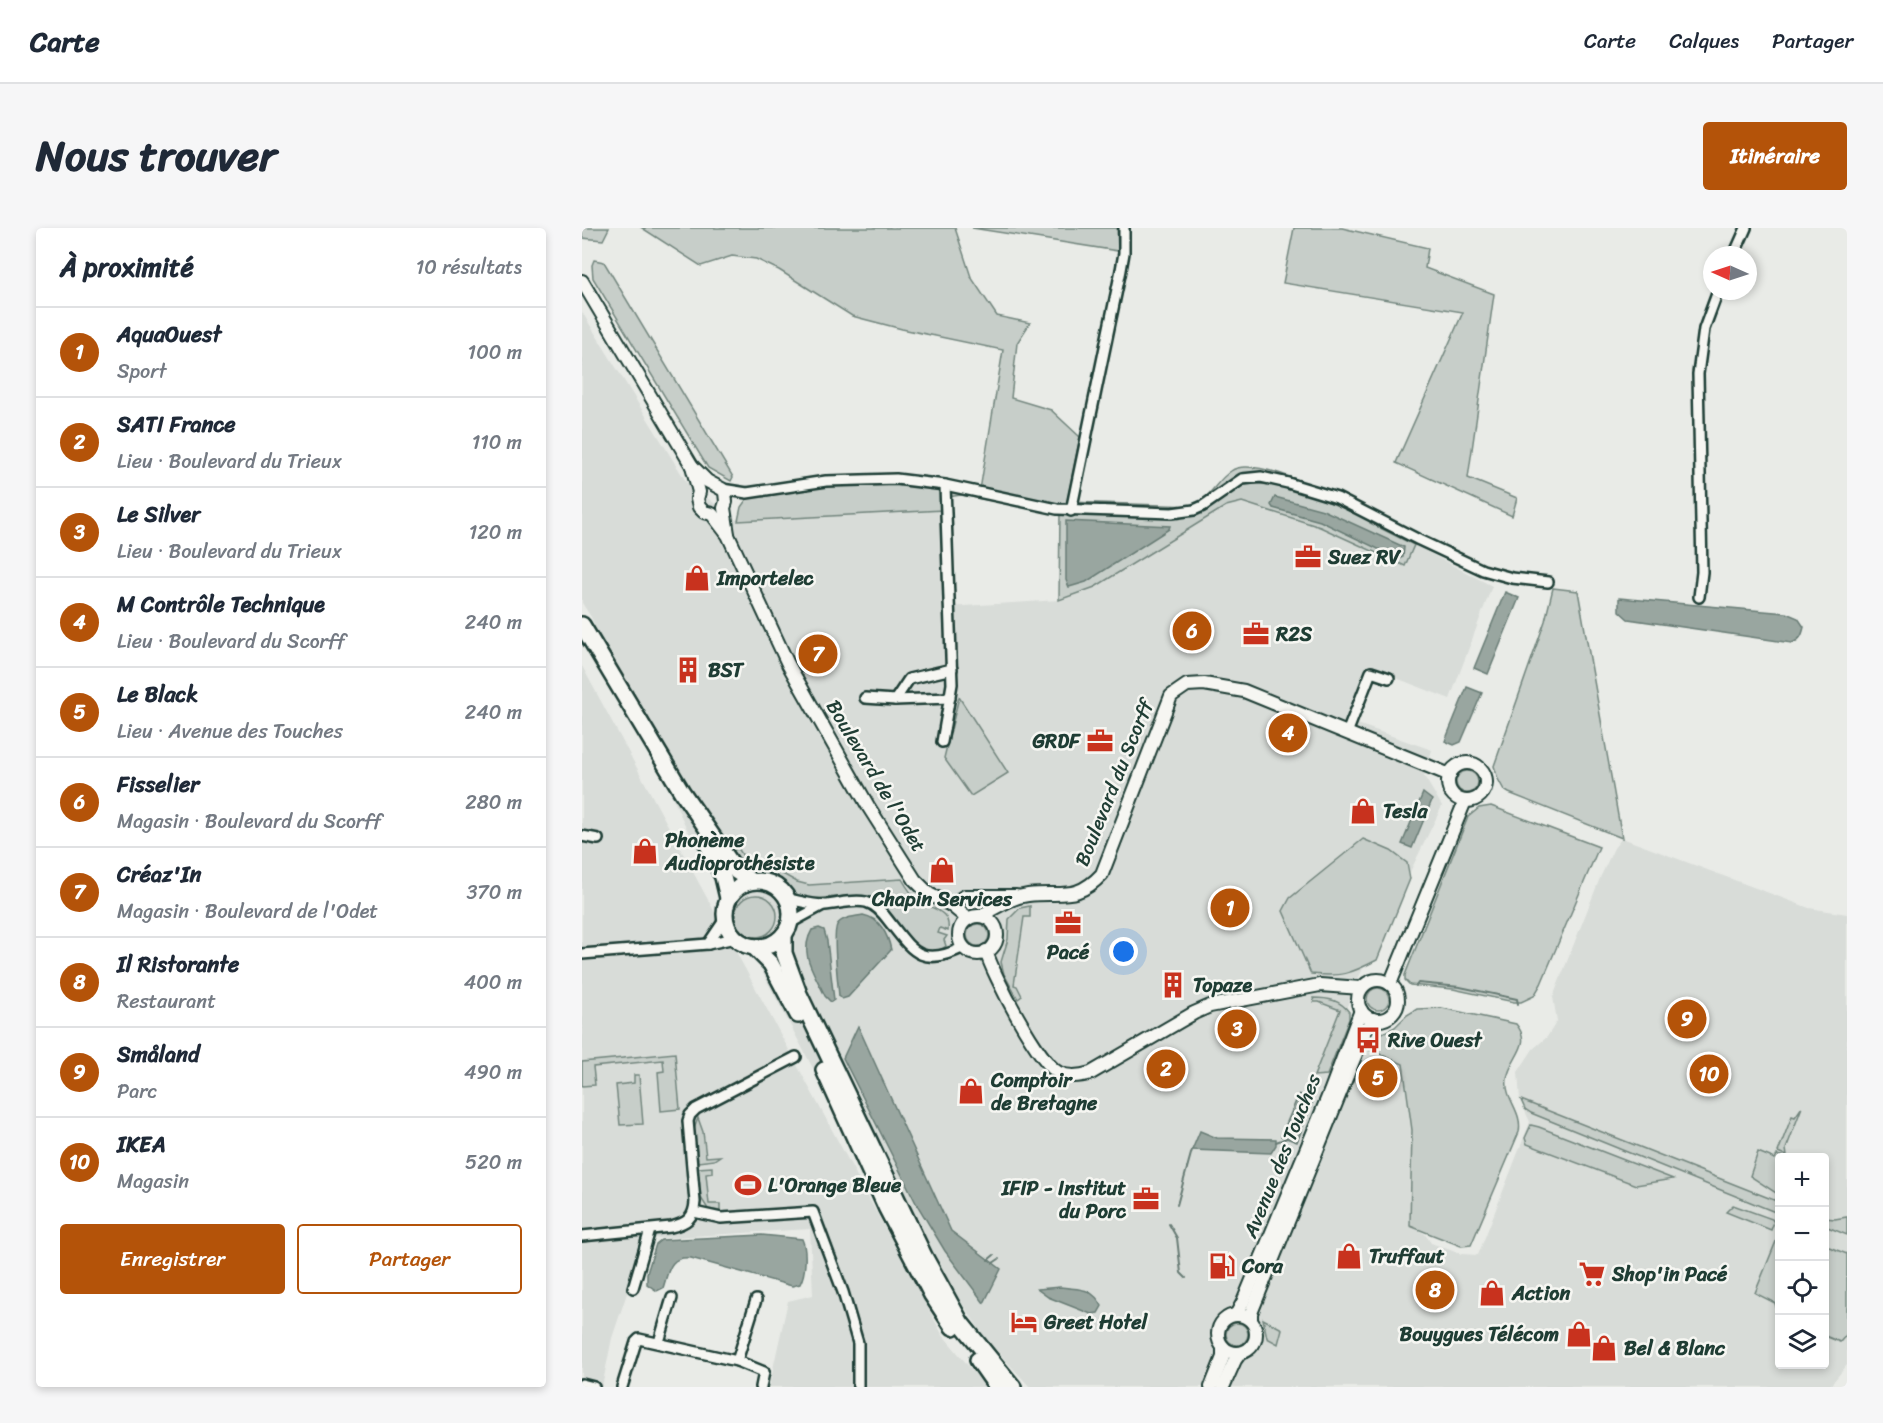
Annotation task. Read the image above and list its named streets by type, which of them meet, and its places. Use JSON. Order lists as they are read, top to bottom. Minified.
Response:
{"streets":{"street":["Boulevard de l'Odet","Boulevard du Scorff","Avenue des Touches"]},"crossings":[["Boulevard de l'Odet","Boulevard du Scorff"]],"places":{"office":["Suez RV","R2S","GRDF","Pacé","IFIP - Institut du Porc"],"shop":["Importelec","Tesla","Phonème Audioprothésiste","Chapin Services","Comptoir de Bretagne","Truffaut","Action","Bouygues Télécom","Bel & Blanc"],"building":["BST","Topaze"],"bus stop":["Rive Ouest"],"sports":["L'Orange Bleue"],"fuel station":["Cora"],"supermarket":["Shop'in Pacé"],"hotel":["Greet Hotel"]},"north":"left","page":{"header":"Carte","nav":["Carte","Calques","Partager"],"title":"Nous trouver","buttons":["Itinéraire",["Enregistrer","Partager"]],"heading":["À proximité","10 résultats"],"list":[{"mark":"1","name":"AquaOuest","note":"Sport","value":"100 m"},{"mark":"2","name":"SATI France","note":"Lieu · Boulevard du Trieux","value":"110 m"},{"mark":"3","name":"Le Silver","note":"Lieu · Boulevard du Trieux","value":"120 m"},{"mark":"4","name":"M Contrôle Technique","note":"Lieu · Boulevard du Scorff","value":"240 m"},{"mark":"5","name":"Le Black","note":"Lieu · Avenue des Touches","value":"240 m"},{"mark":"6","name":"Fisselier","note":"Magasin · Boulevard du Scorff","value":"280 m"},{"mark":"7","name":"Créaz'In","note":"Magasin · Boulevard de l'Odet","value":"370 m"},{"mark":"8","name":"Il Ristorante","note":"Restaurant","value":"400 m"},{"mark":"9","name":"Småland","note":"Parc","value":"490 m"},{"mark":"10","name":"IKEA","note":"Magasin","value":"520 m"}],"pins":["6","7","4","1","9","3","2","10","5","8"],"map_buttons":["+","−"]}}
